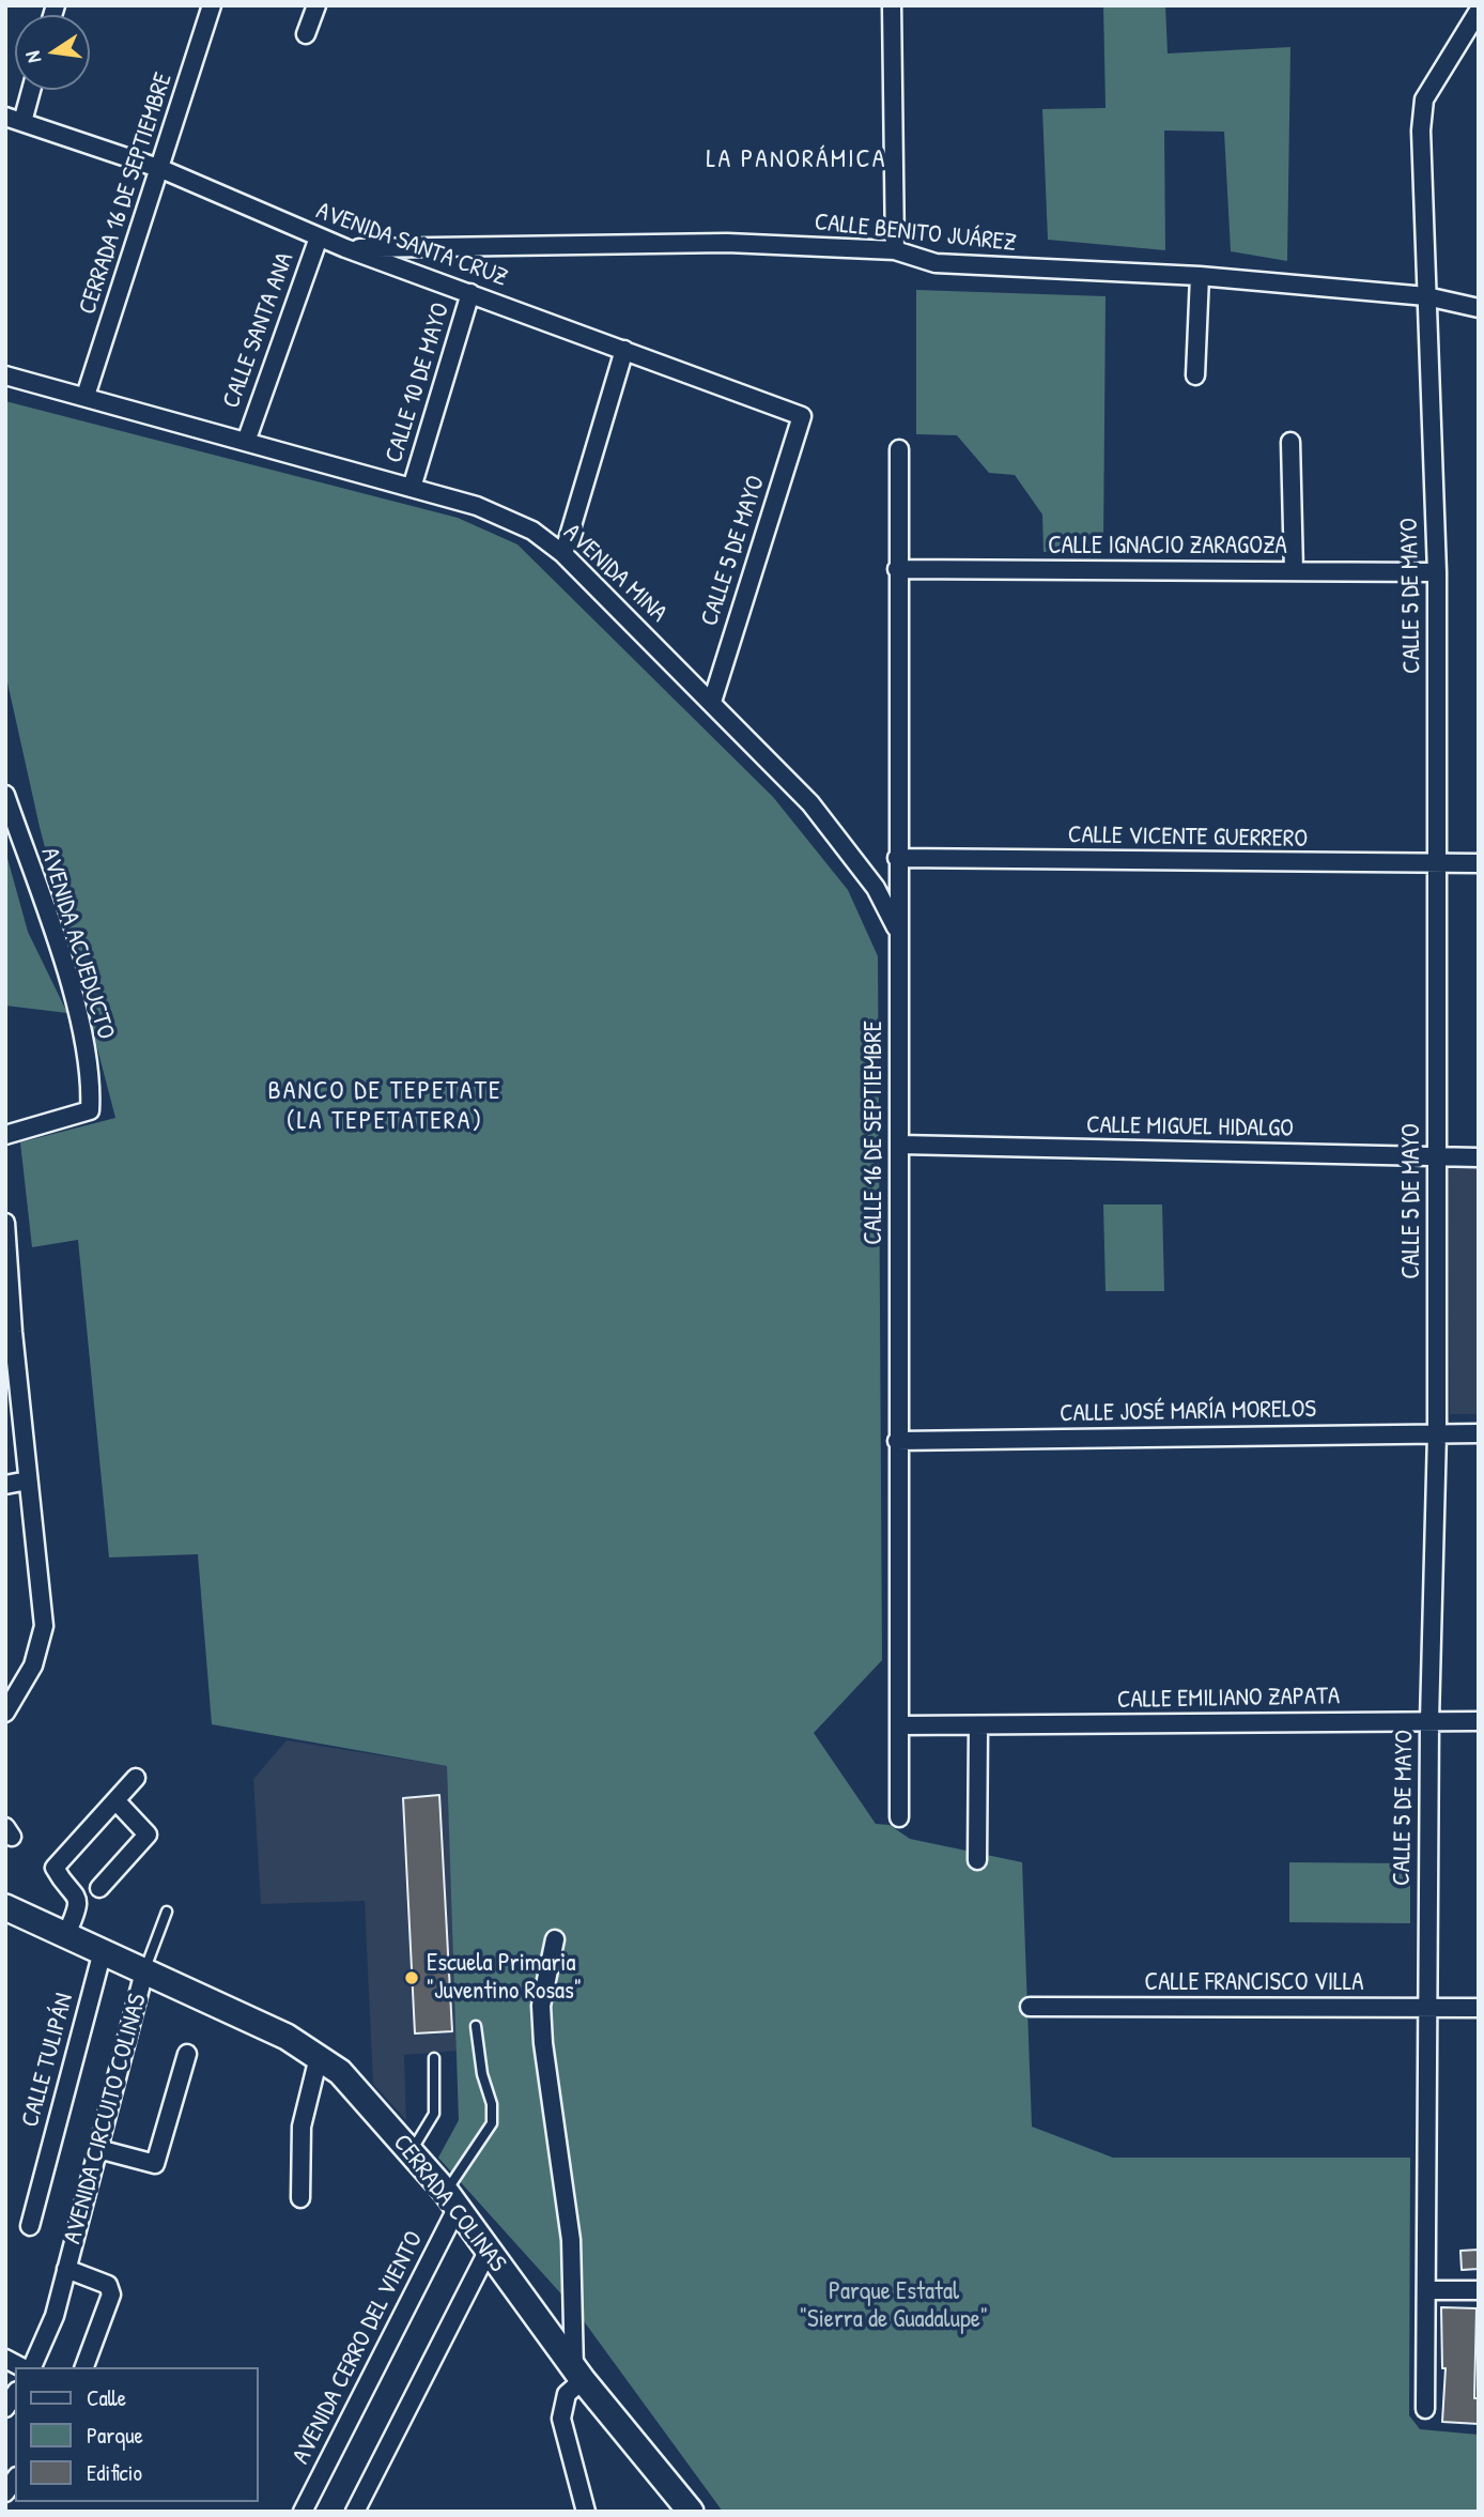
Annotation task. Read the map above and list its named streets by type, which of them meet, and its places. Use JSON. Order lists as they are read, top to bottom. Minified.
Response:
{"streets":{"main road":["AVENIDA CIRCUITO COLINAS","CERRADA COLINAS"],"street":["CERRADA 16 DE SEPTIEMBRE","CALLE BENITO JUÁREZ","AVENIDA SANTA CRUZ","CALLE SANTA ANA","CALLE 10 DE MAYO","CALLE IGNACIO ZARAGOZA","CALLE 5 DE MAYO","AVENIDA MINA","CALLE VICENTE GUERRERO","AVENIDA ACUEDUCTO","CALLE MIGUEL HIDALGO","CALLE 16 DE SEPTIEMBRE","CALLE JOSÉ MARÍA MORELOS","CALLE EMILIANO ZAPATA","CALLE FRANCISCO VILLA","CALLE TULIPÁN","AVENIDA CERRO DEL VIENTO"]},"crossings":[["CERRADA 16 DE SEPTIEMBRE","AVENIDA SANTA CRUZ"],["CERRADA 16 DE SEPTIEMBRE","AVENIDA MINA"],["CALLE BENITO JUÁREZ","AVENIDA SANTA CRUZ"],["CALLE BENITO JUÁREZ","CALLE 5 DE MAYO"],["AVENIDA SANTA CRUZ","CALLE SANTA ANA"],["AVENIDA SANTA CRUZ","CALLE 10 DE MAYO"],["AVENIDA SANTA CRUZ","CALLE 5 DE MAYO"],["CALLE SANTA ANA","AVENIDA MINA"],["CALLE 10 DE MAYO","AVENIDA MINA"],["CALLE IGNACIO ZARAGOZA","CALLE 5 DE MAYO"],["CALLE IGNACIO ZARAGOZA","CALLE 16 DE SEPTIEMBRE"],["CALLE 5 DE MAYO","AVENIDA MINA"],["CALLE 5 DE MAYO","CALLE VICENTE GUERRERO"],["CALLE 5 DE MAYO","CALLE MIGUEL HIDALGO"],["CALLE 5 DE MAYO","CALLE JOSÉ MARÍA MORELOS"],["CALLE 5 DE MAYO","CALLE EMILIANO ZAPATA"],["CALLE 5 DE MAYO","CALLE FRANCISCO VILLA"],["AVENIDA MINA","CALLE 16 DE SEPTIEMBRE"],["CALLE VICENTE GUERRERO","CALLE 16 DE SEPTIEMBRE"],["CALLE MIGUEL HIDALGO","CALLE 16 DE SEPTIEMBRE"],["CALLE 16 DE SEPTIEMBRE","CALLE JOSÉ MARÍA MORELOS"],["CALLE 16 DE SEPTIEMBRE","CALLE EMILIANO ZAPATA"],["CALLE TULIPÁN","AVENIDA CIRCUITO COLINAS"],["AVENIDA CIRCUITO COLINAS","CERRADA COLINAS"],["CERRADA COLINAS","AVENIDA CERRO DEL VIENTO"]],"districts":["LA PANORÁMICA","BANCO DE TEPETATE (LA TEPETATERA)"],"parks":["Parque Estatal \"Sierra de Guadalupe\""],"places":["Escuela Primaria \"Juventino Rosas\""],"legend":["Calle","Parque","Edificio"],"north":"left"}
